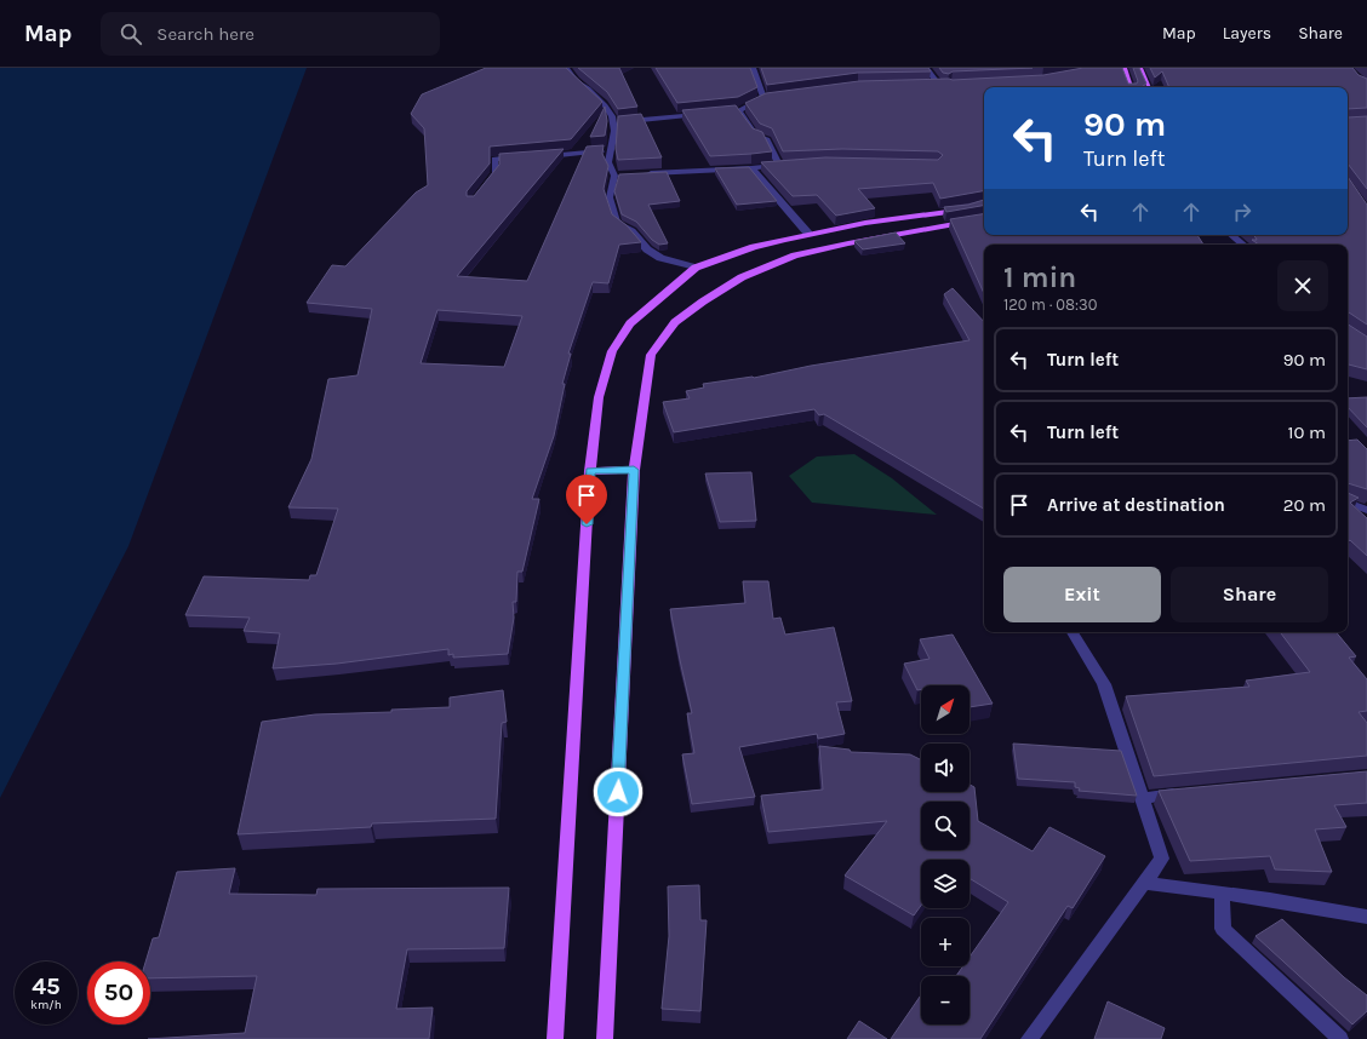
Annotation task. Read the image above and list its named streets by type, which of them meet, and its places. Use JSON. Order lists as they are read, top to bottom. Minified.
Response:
{"north":"top right","page":{"header":"Map","search":"Search here","nav":["Map","Layers","Share"],"turn":["90 m","Turn left"],"heading":["1 min","120 m · 08:30"],"list":[{"name":"Turn left","value":"90 m"},{"name":"Turn left","value":"10 m"},{"name":"Arrive at destination","value":"20 m"}],"buttons":["Exit","Share"],"map_buttons":["+","−"],"speed":"45 km/h","limit":"50"}}
